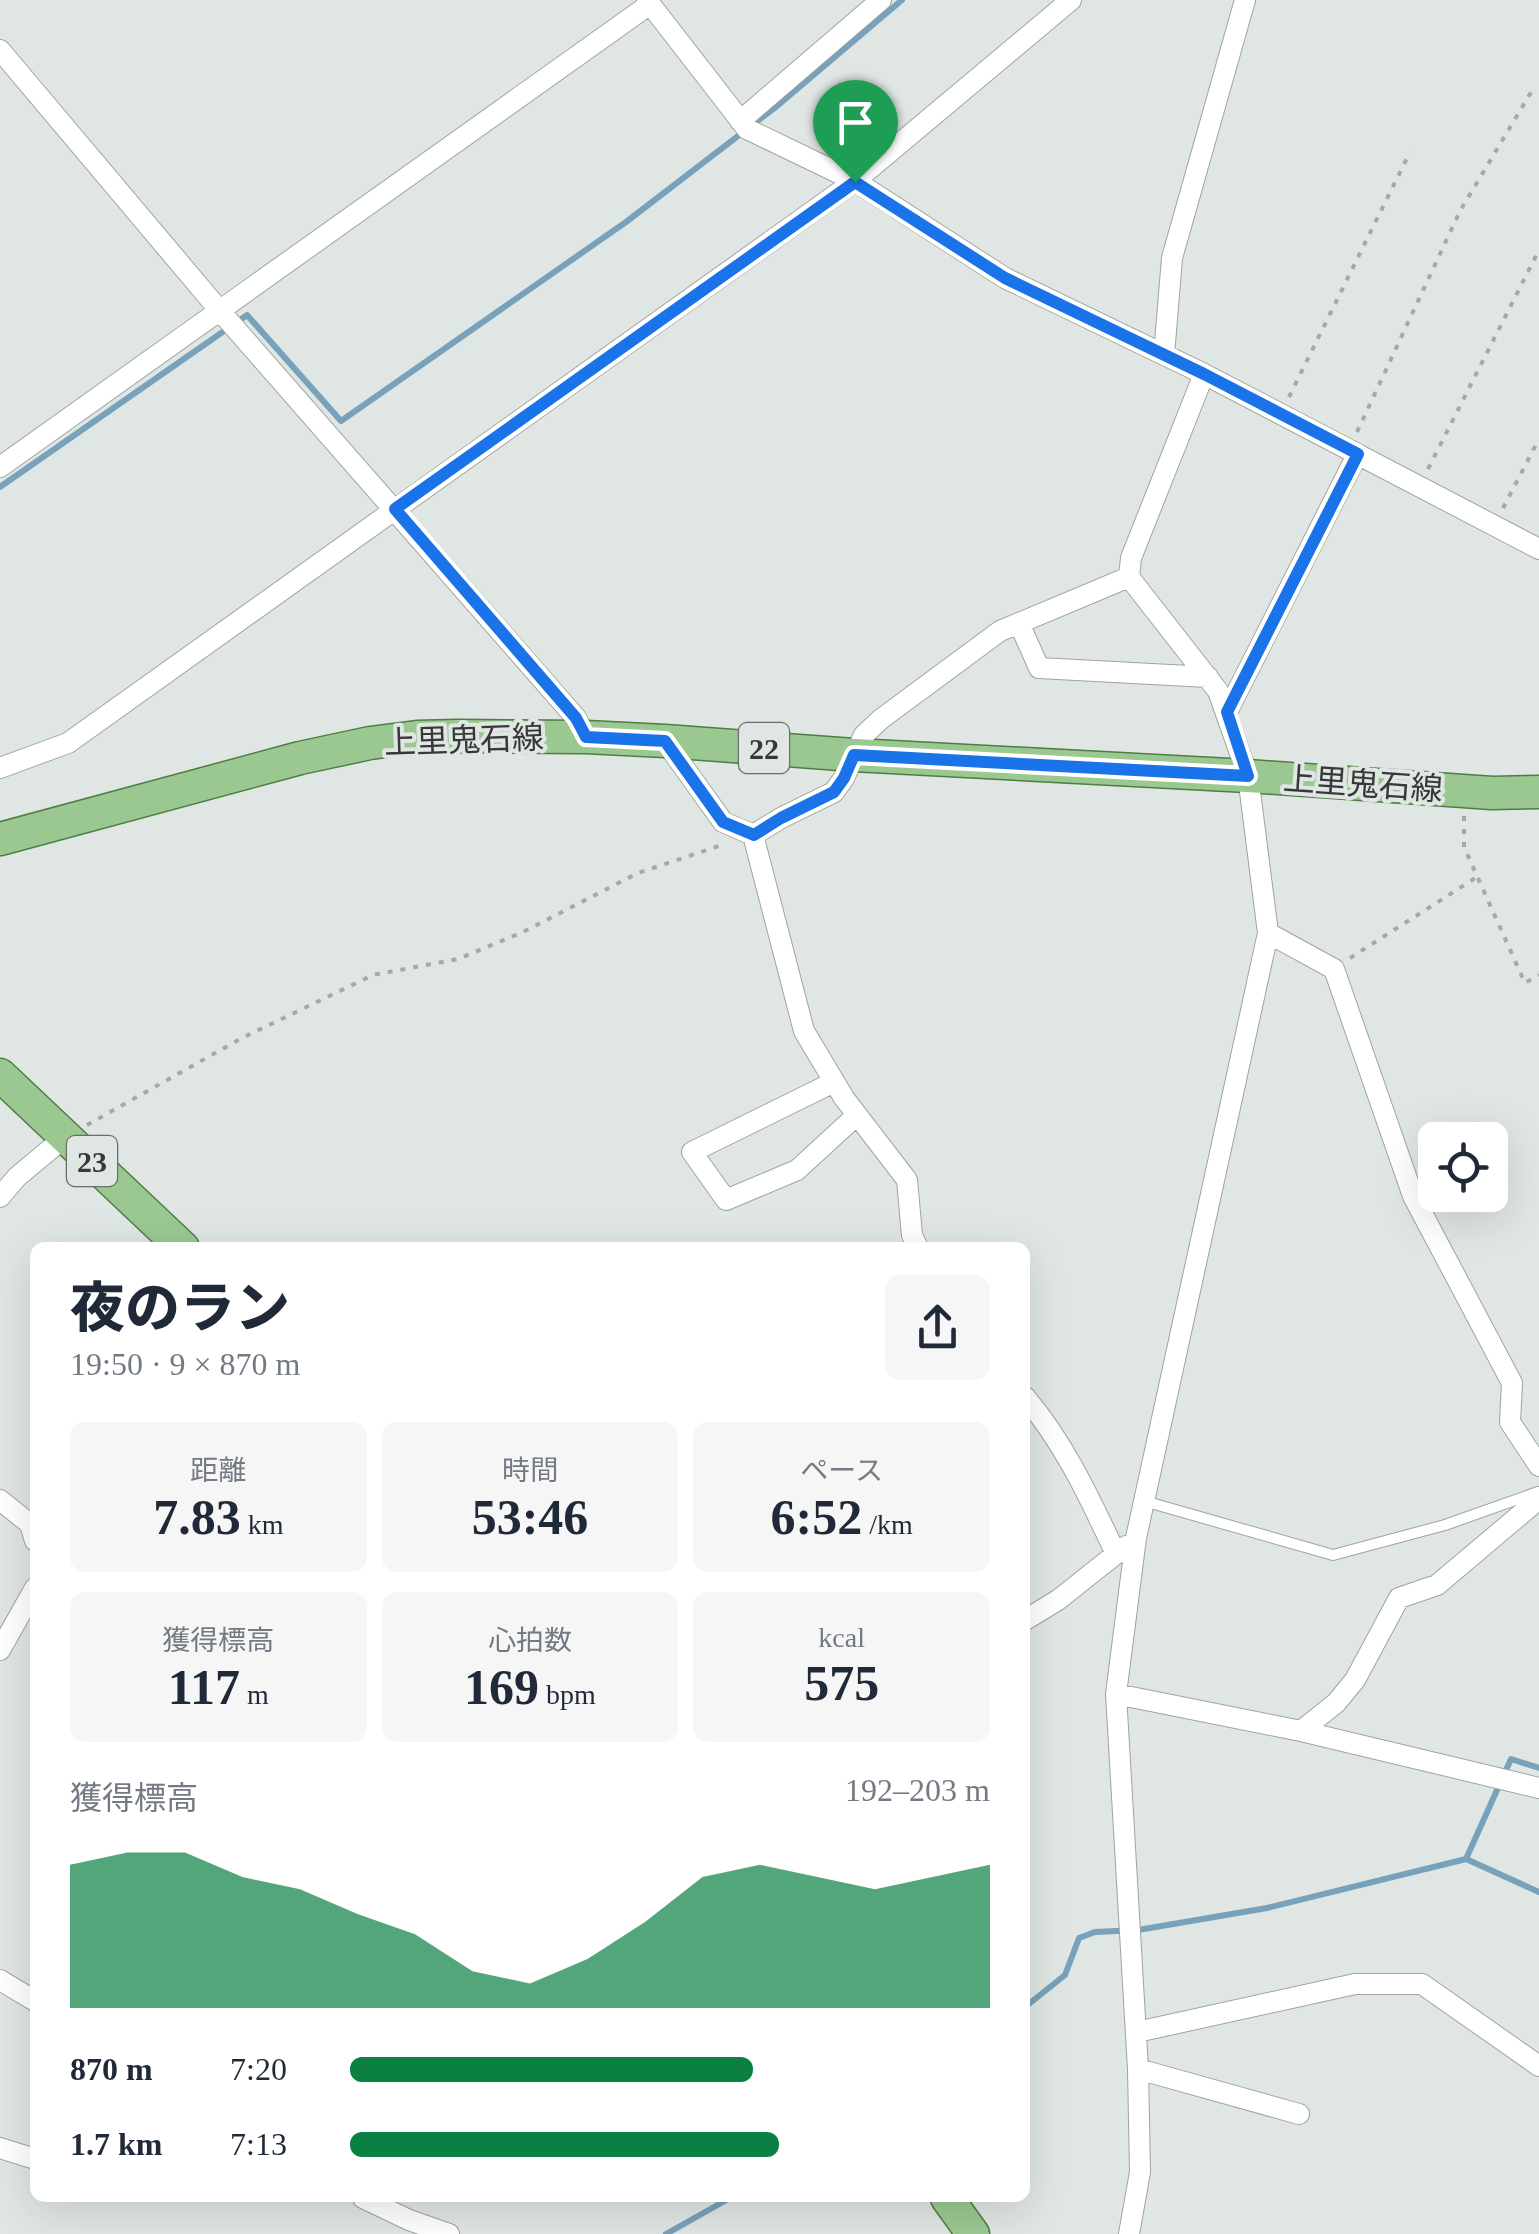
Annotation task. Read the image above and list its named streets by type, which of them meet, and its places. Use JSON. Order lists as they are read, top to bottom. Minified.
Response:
{"streets":{"main road":["上里鬼石線","22","23"]},"page":{"heading":["夜のラン","19:50 · 9 × 870 m"],"stats":[["距離","7.83 km"],["時間","53:46"],["ペース","6:52 /km"],["獲得標高","117 m"],["心拍数","169 bpm"],["kcal","575"]],"chart":["獲得標高","192–203 m"],"list":[{"name":"870 m","note":"7:20"},{"name":"1.7 km","note":"7:13"}]}}
